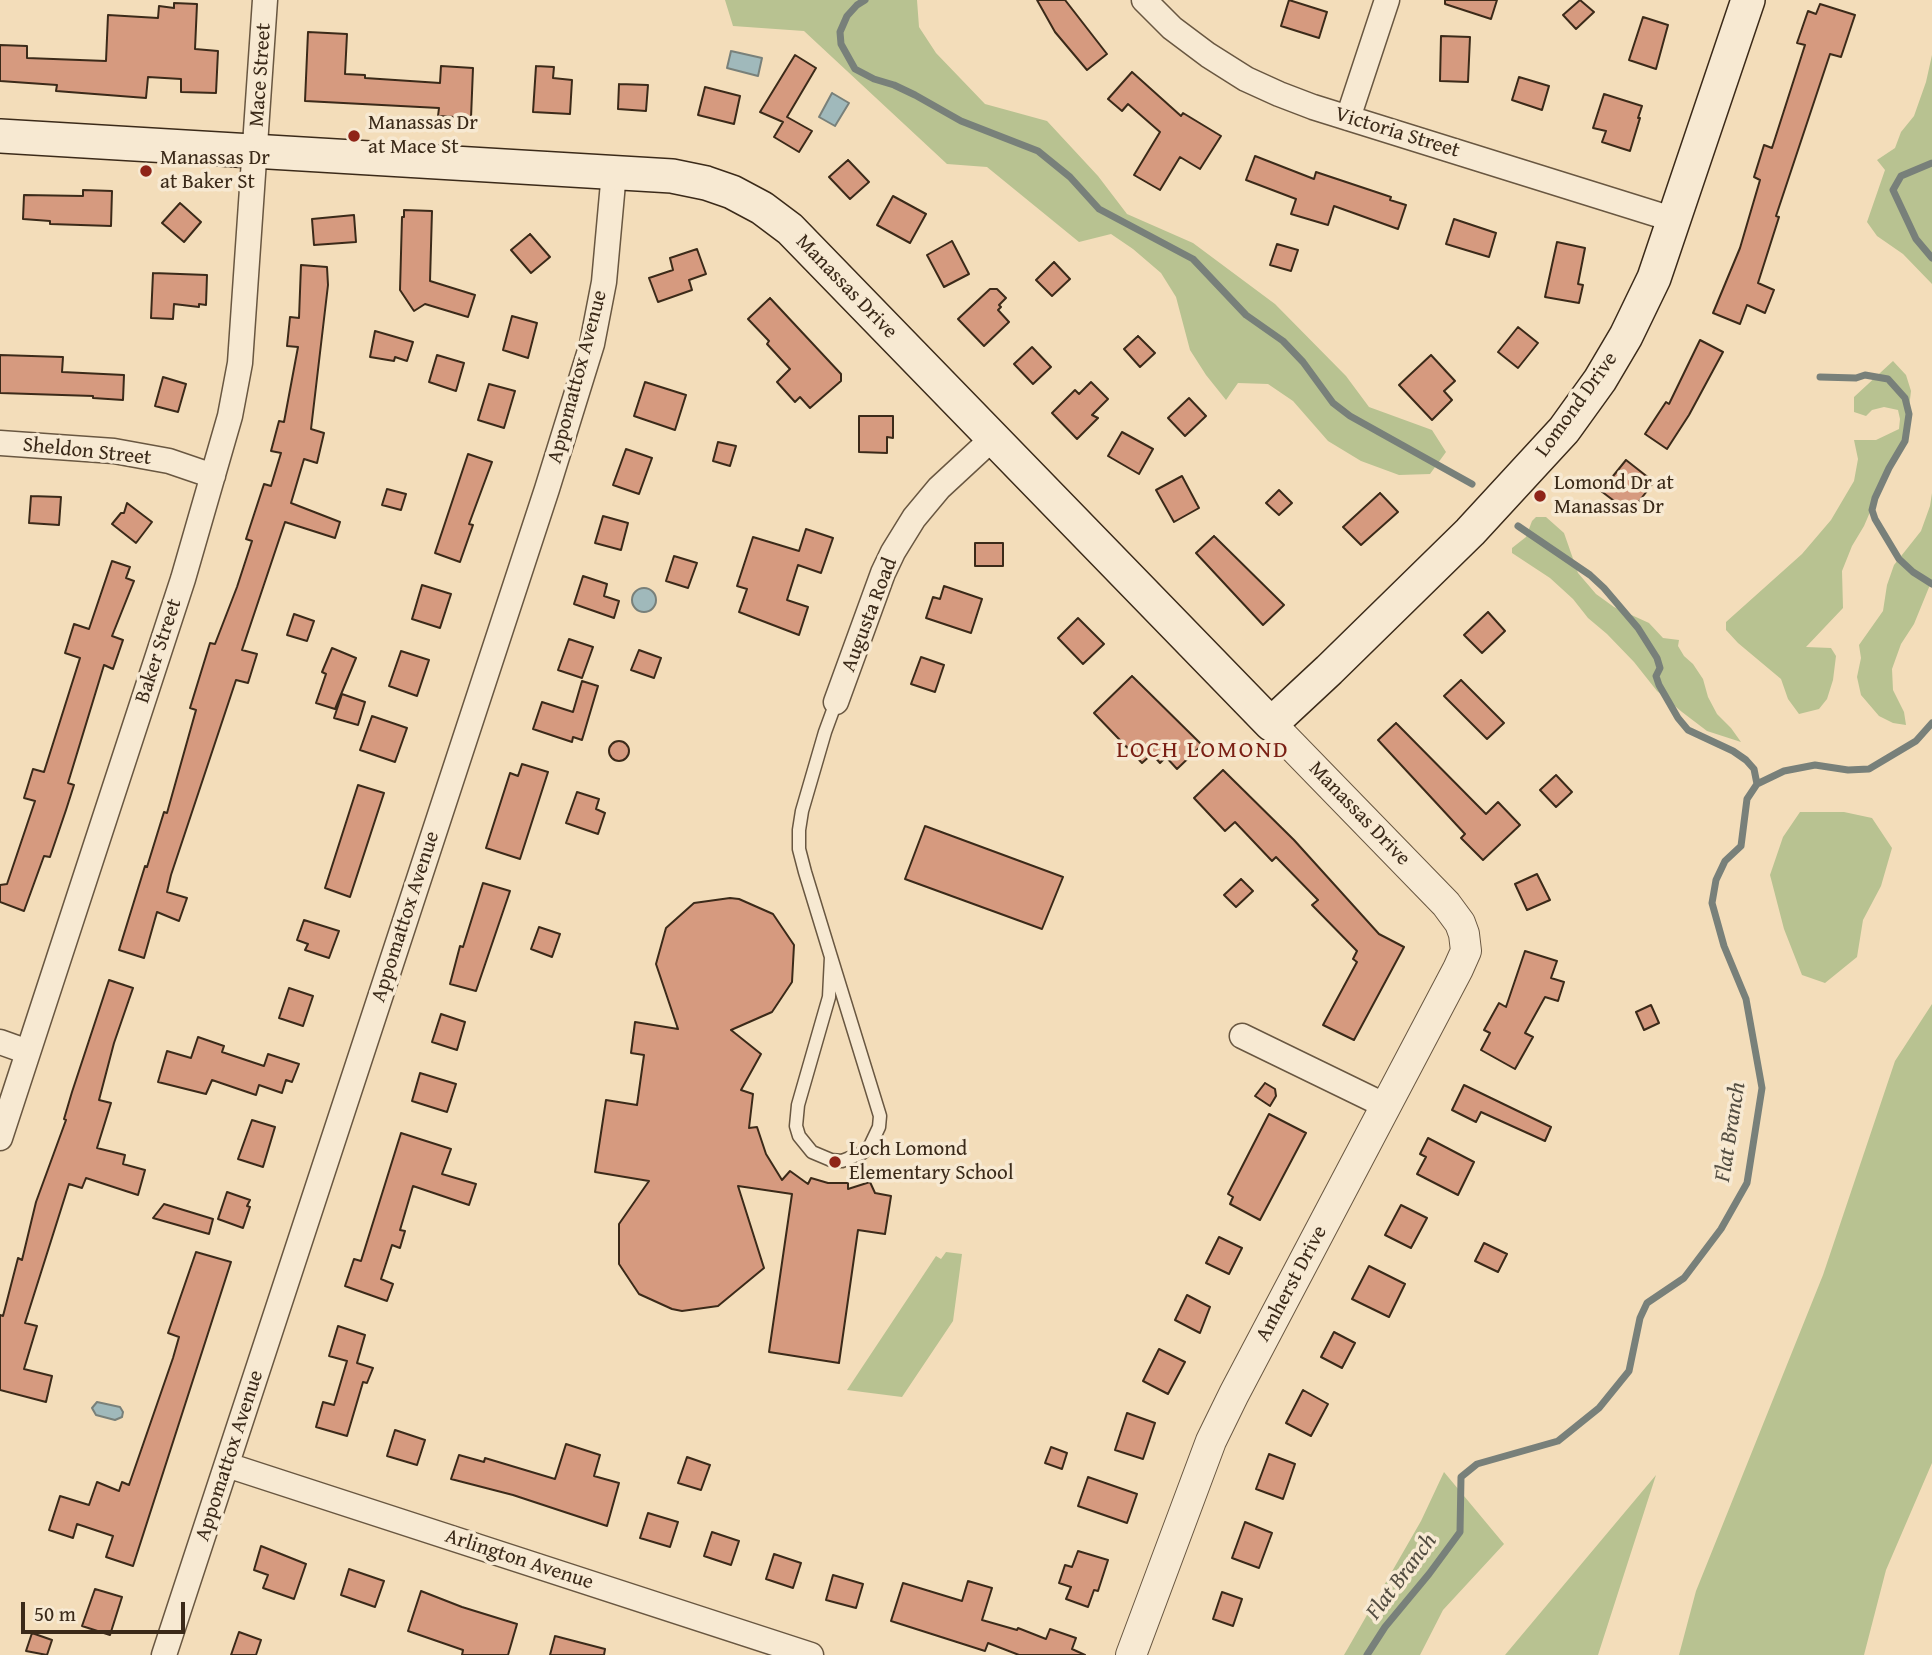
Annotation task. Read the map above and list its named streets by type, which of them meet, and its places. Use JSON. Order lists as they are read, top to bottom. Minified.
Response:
{"streets":{"main road":["Manassas Drive","Lomond Drive"],"street":["Mace Street","Victoria Street","Appomattox Avenue","Sheldon Street","Augusta Road","Baker Street","Amherst Drive","Arlington Avenue"]},"crossings":[["Mace Street","Manassas Drive"],["Mace Street","Baker Street"],["Victoria Street","Lomond Drive"],["Manassas Drive","Appomattox Avenue"],["Manassas Drive","Lomond Drive"],["Manassas Drive","Augusta Road"],["Manassas Drive","Baker Street"],["Manassas Drive","Amherst Drive"],["Appomattox Avenue","Arlington Avenue"],["Sheldon Street","Baker Street"]],"districts":["LOCH LOMOND"],"water":["Flat Branch"],"places":["Manassas Dr at Mace St","Manassas Dr at Baker St","Lomond Dr at Manassas Dr","Loch Lomond Elementary School"],"scale_bar":"50 m"}
